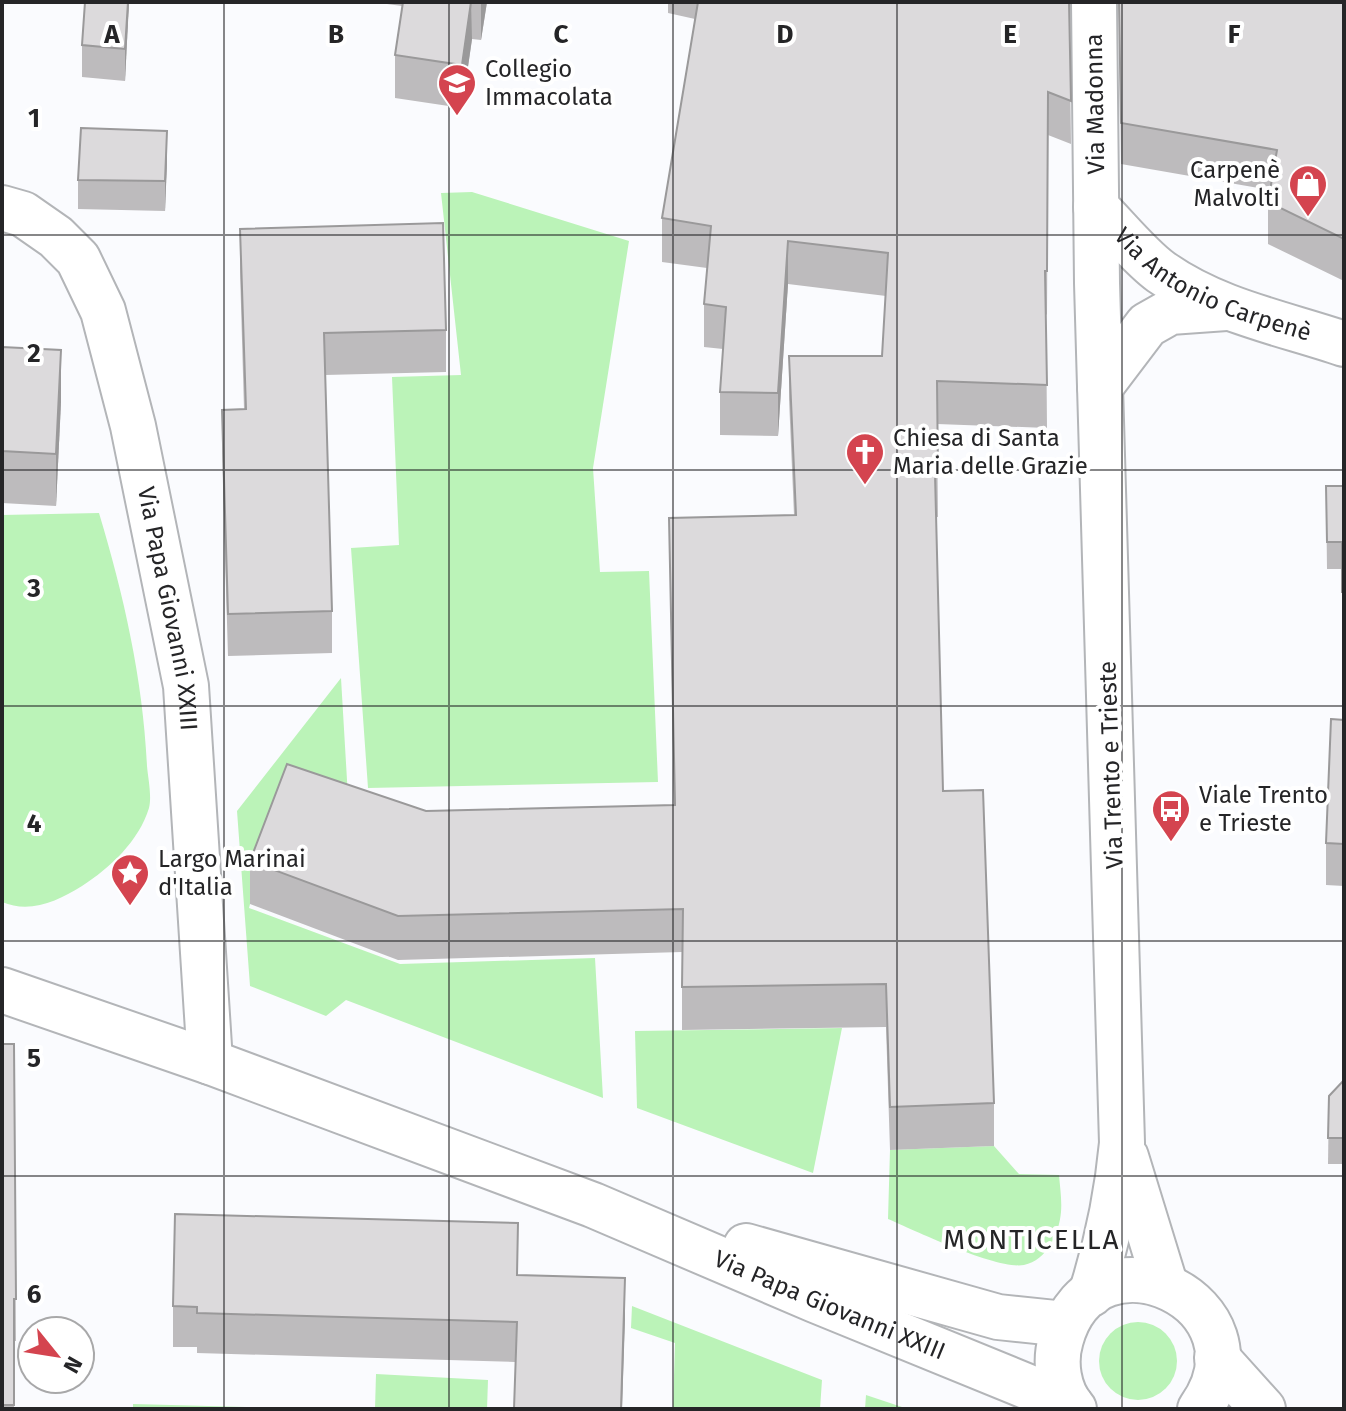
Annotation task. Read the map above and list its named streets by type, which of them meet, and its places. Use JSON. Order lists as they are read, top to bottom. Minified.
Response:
{"streets":{"street":["Via Madonna","Via Antonio Carpenè","Via Papa Giovanni XXIII","Via Trento e Trieste"]},"crossings":[["Via Madonna","Via Antonio Carpenè"],["Via Madonna","Via Trento e Trieste"],["Via Antonio Carpenè","Via Trento e Trieste"],["Via Papa Giovanni XXIII","Via Trento e Trieste"]],"districts":["MONTICELLA"],"places":{"school or university":["Collegio Immacolata"],"shop":["Carpenè Malvolti"],"church":["Chiesa di Santa Maria delle Grazie"],"bus stop":["Viale Trento e Trieste"],"place":["Largo Marinai d'Italia"]},"north":"bottom right","grid":{"columns":["A","B","C","D","E","F"],"rows":["1","2","3","4","5","6"]}}
